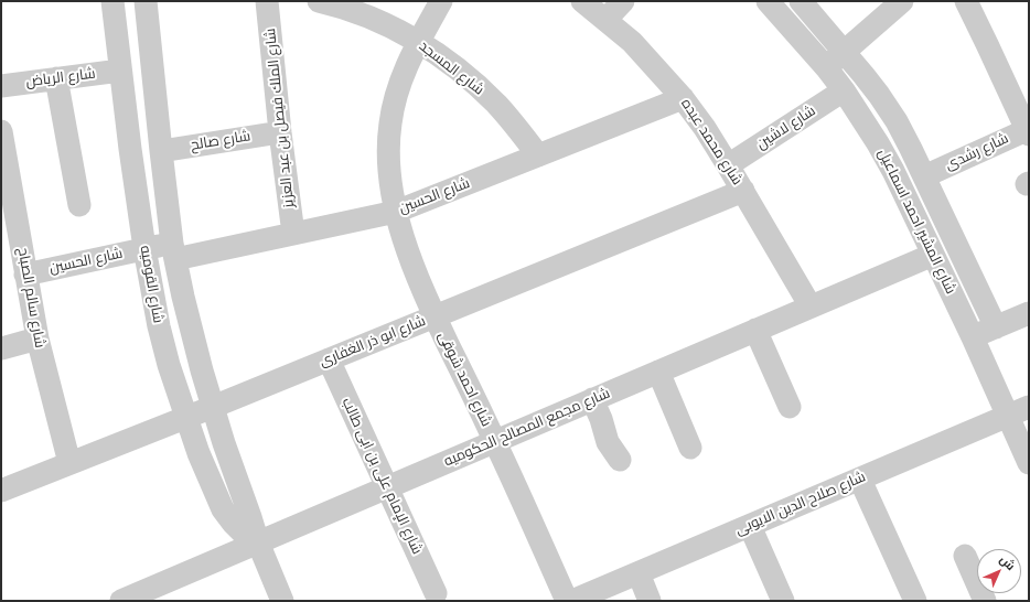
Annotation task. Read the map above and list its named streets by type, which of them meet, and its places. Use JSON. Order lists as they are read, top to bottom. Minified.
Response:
{"streets":{"street":["شارع المسجد","شارع الرياض","شارع الملك فيصل بن عبد العزيز","شارع لاشين","شارع صالح","شارع محمد عبده","شارع رشدى","شارع الحسين","شارع المشير احمد اسماعيل","شارع القوميه","شارع سالم الصباح","شارع ابو ذر الغفارى","شارع احمد شوقى","شارع مجمع المصالح الحكوميه","شارع الإمام على بن ابى طالب","شارع صلاح الدين الايوبى"]},"crossings":[["شارع المسجد","شارع الحسين"],["شارع المسجد","شارع احمد شوقى"],["شارع الرياض","شارع القوميه"],["شارع الملك فيصل بن عبد العزيز","شارع صالح"],["شارع الملك فيصل بن عبد العزيز","شارع الحسين"],["شارع لاشين","شارع محمد عبده"],["شارع لاشين","شارع المشير احمد اسماعيل"],["شارع صالح","شارع القوميه"],["شارع محمد عبده","شارع الحسين"],["شارع محمد عبده","شارع ابو ذر الغفارى"],["شارع محمد عبده","شارع مجمع المصالح الحكوميه"],["شارع رشدى","شارع المشير احمد اسماعيل"],["شارع الحسين","شارع القوميه"],["شارع الحسين","شارع سالم الصباح"],["شارع الحسين","شارع احمد شوقى"],["شارع المشير احمد اسماعيل","شارع مجمع المصالح الحكوميه"],["شارع المشير احمد اسماعيل","شارع صلاح الدين الايوبى"],["شارع القوميه","شارع ابو ذر الغفارى"],["شارع القوميه","شارع مجمع المصالح الحكوميه"],["شارع سالم الصباح","شارع ابو ذر الغفارى"],["شارع ابو ذر الغفارى","شارع احمد شوقى"],["شارع ابو ذر الغفارى","شارع الإمام على بن ابى طالب"],["شارع احمد شوقى","شارع مجمع المصالح الحكوميه"],["شارع مجمع المصالح الحكوميه","شارع الإمام على بن ابى طالب"]],"north":"top right"}
